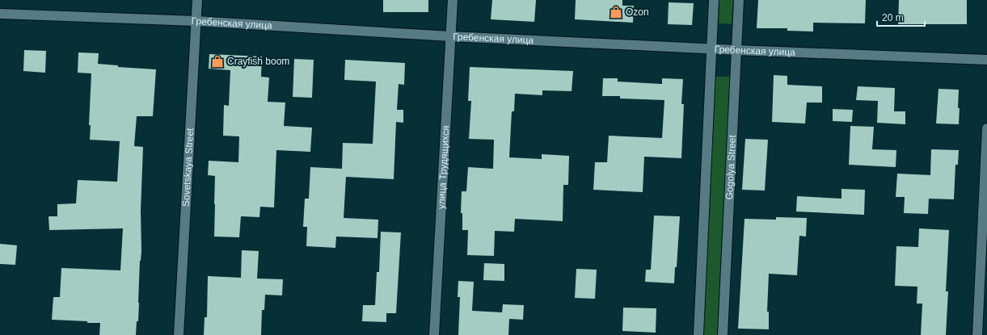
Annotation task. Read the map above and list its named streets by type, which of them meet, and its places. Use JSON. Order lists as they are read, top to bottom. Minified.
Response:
{"streets":{"street":["Гребенская улица","улица Трудящихся","Gogolya Street","Sovetskaya Street"]},"crossings":[["Гребенская улица","улица Трудящихся"],["Гребенская улица","Gogolya Street"],["Гребенская улица","Sovetskaya Street"]],"places":{"shop":["Ozon","Crayfish boom"]},"scale_bar":"20 m"}
